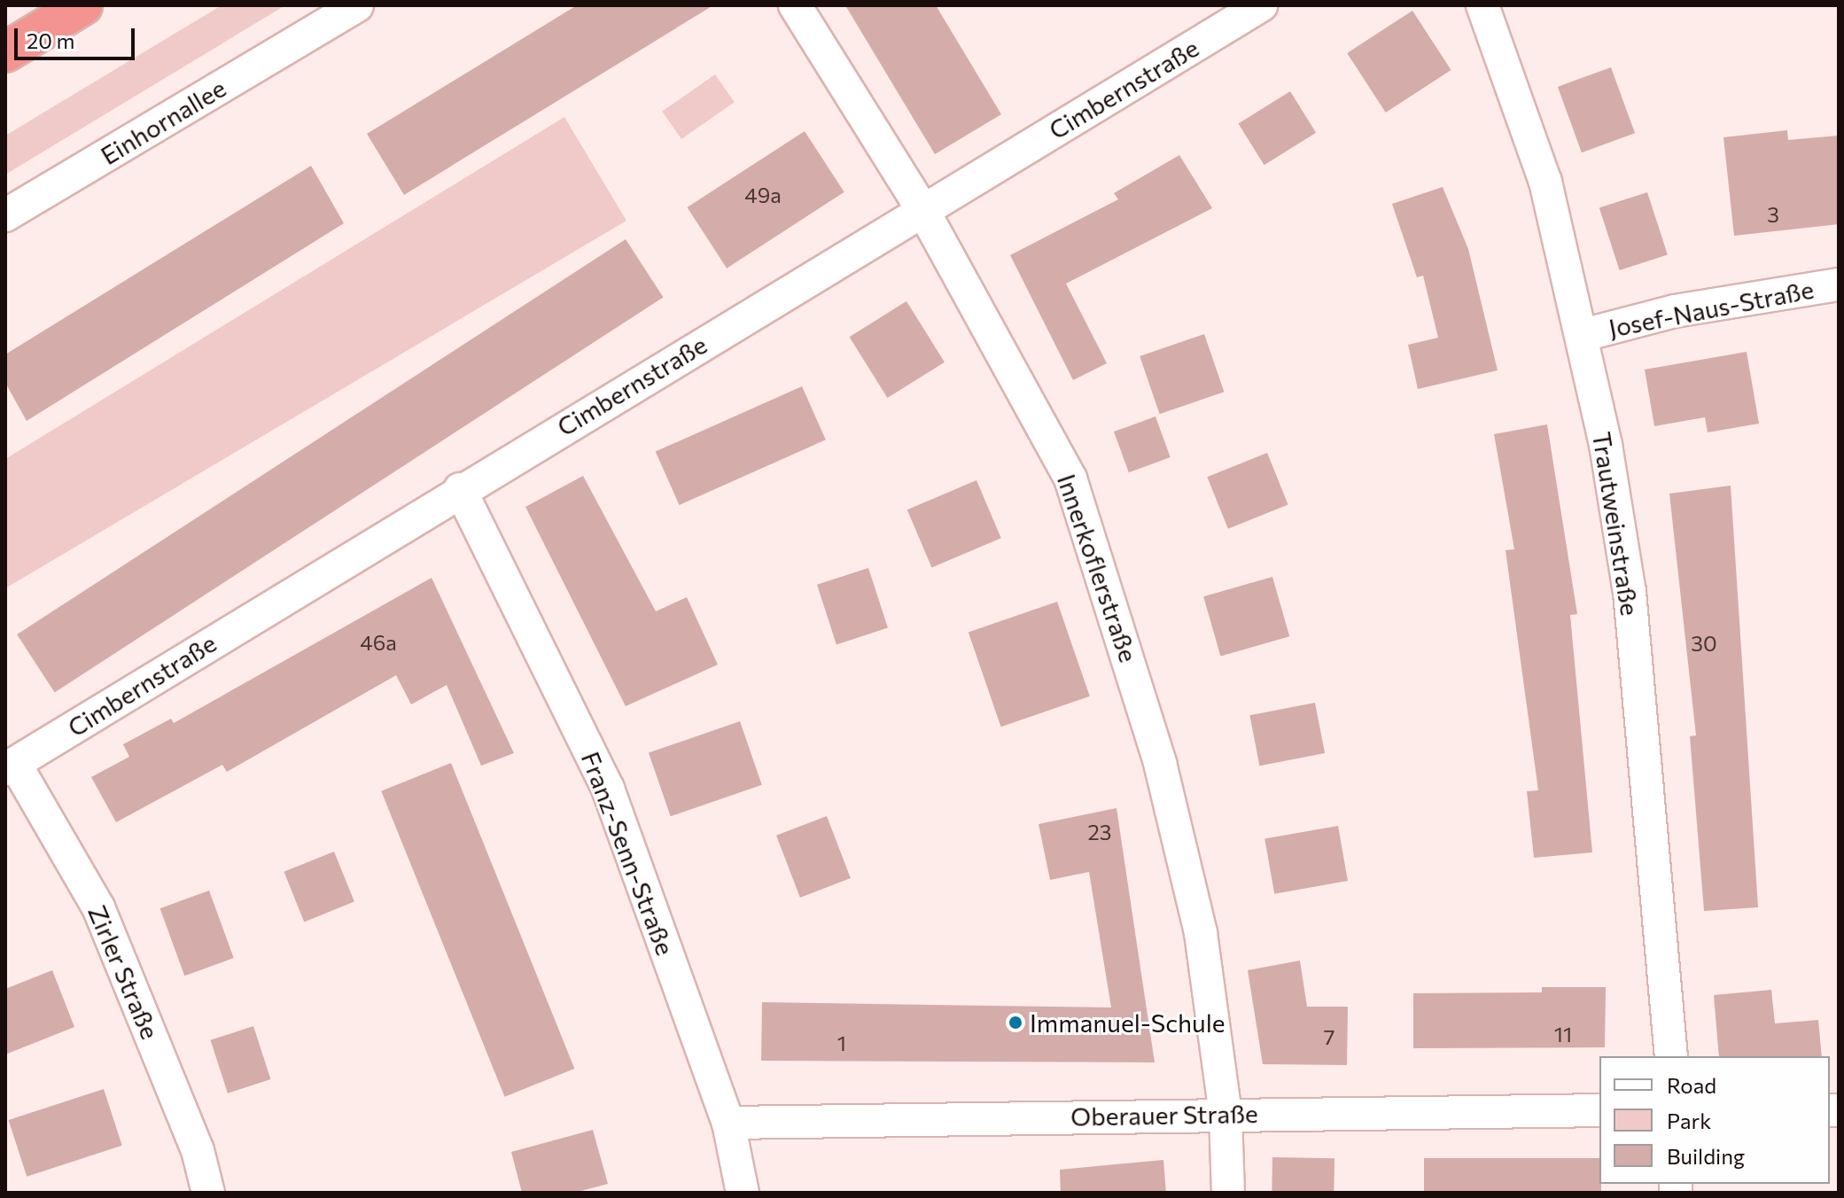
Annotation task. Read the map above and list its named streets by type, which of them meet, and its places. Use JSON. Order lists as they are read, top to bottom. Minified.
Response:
{"streets":{"street":["Cimbernstraße","Einhornallee","Josef-Naus-Straße","Trautweinstraße","Innerkoflerstraße","Franz-Senn-Straße","Zirler Straße","Oberauer Straße"]},"crossings":[["Cimbernstraße","Innerkoflerstraße"],["Cimbernstraße","Franz-Senn-Straße"],["Cimbernstraße","Zirler Straße"],["Josef-Naus-Straße","Trautweinstraße"],["Innerkoflerstraße","Oberauer Straße"],["Franz-Senn-Straße","Oberauer Straße"]],"places":["Immanuel-Schule"],"house_numbers":["49a","3","46a","30","23","11","7","1"],"legend":["Road","Park","Building"],"scale_bar":"20 m"}
